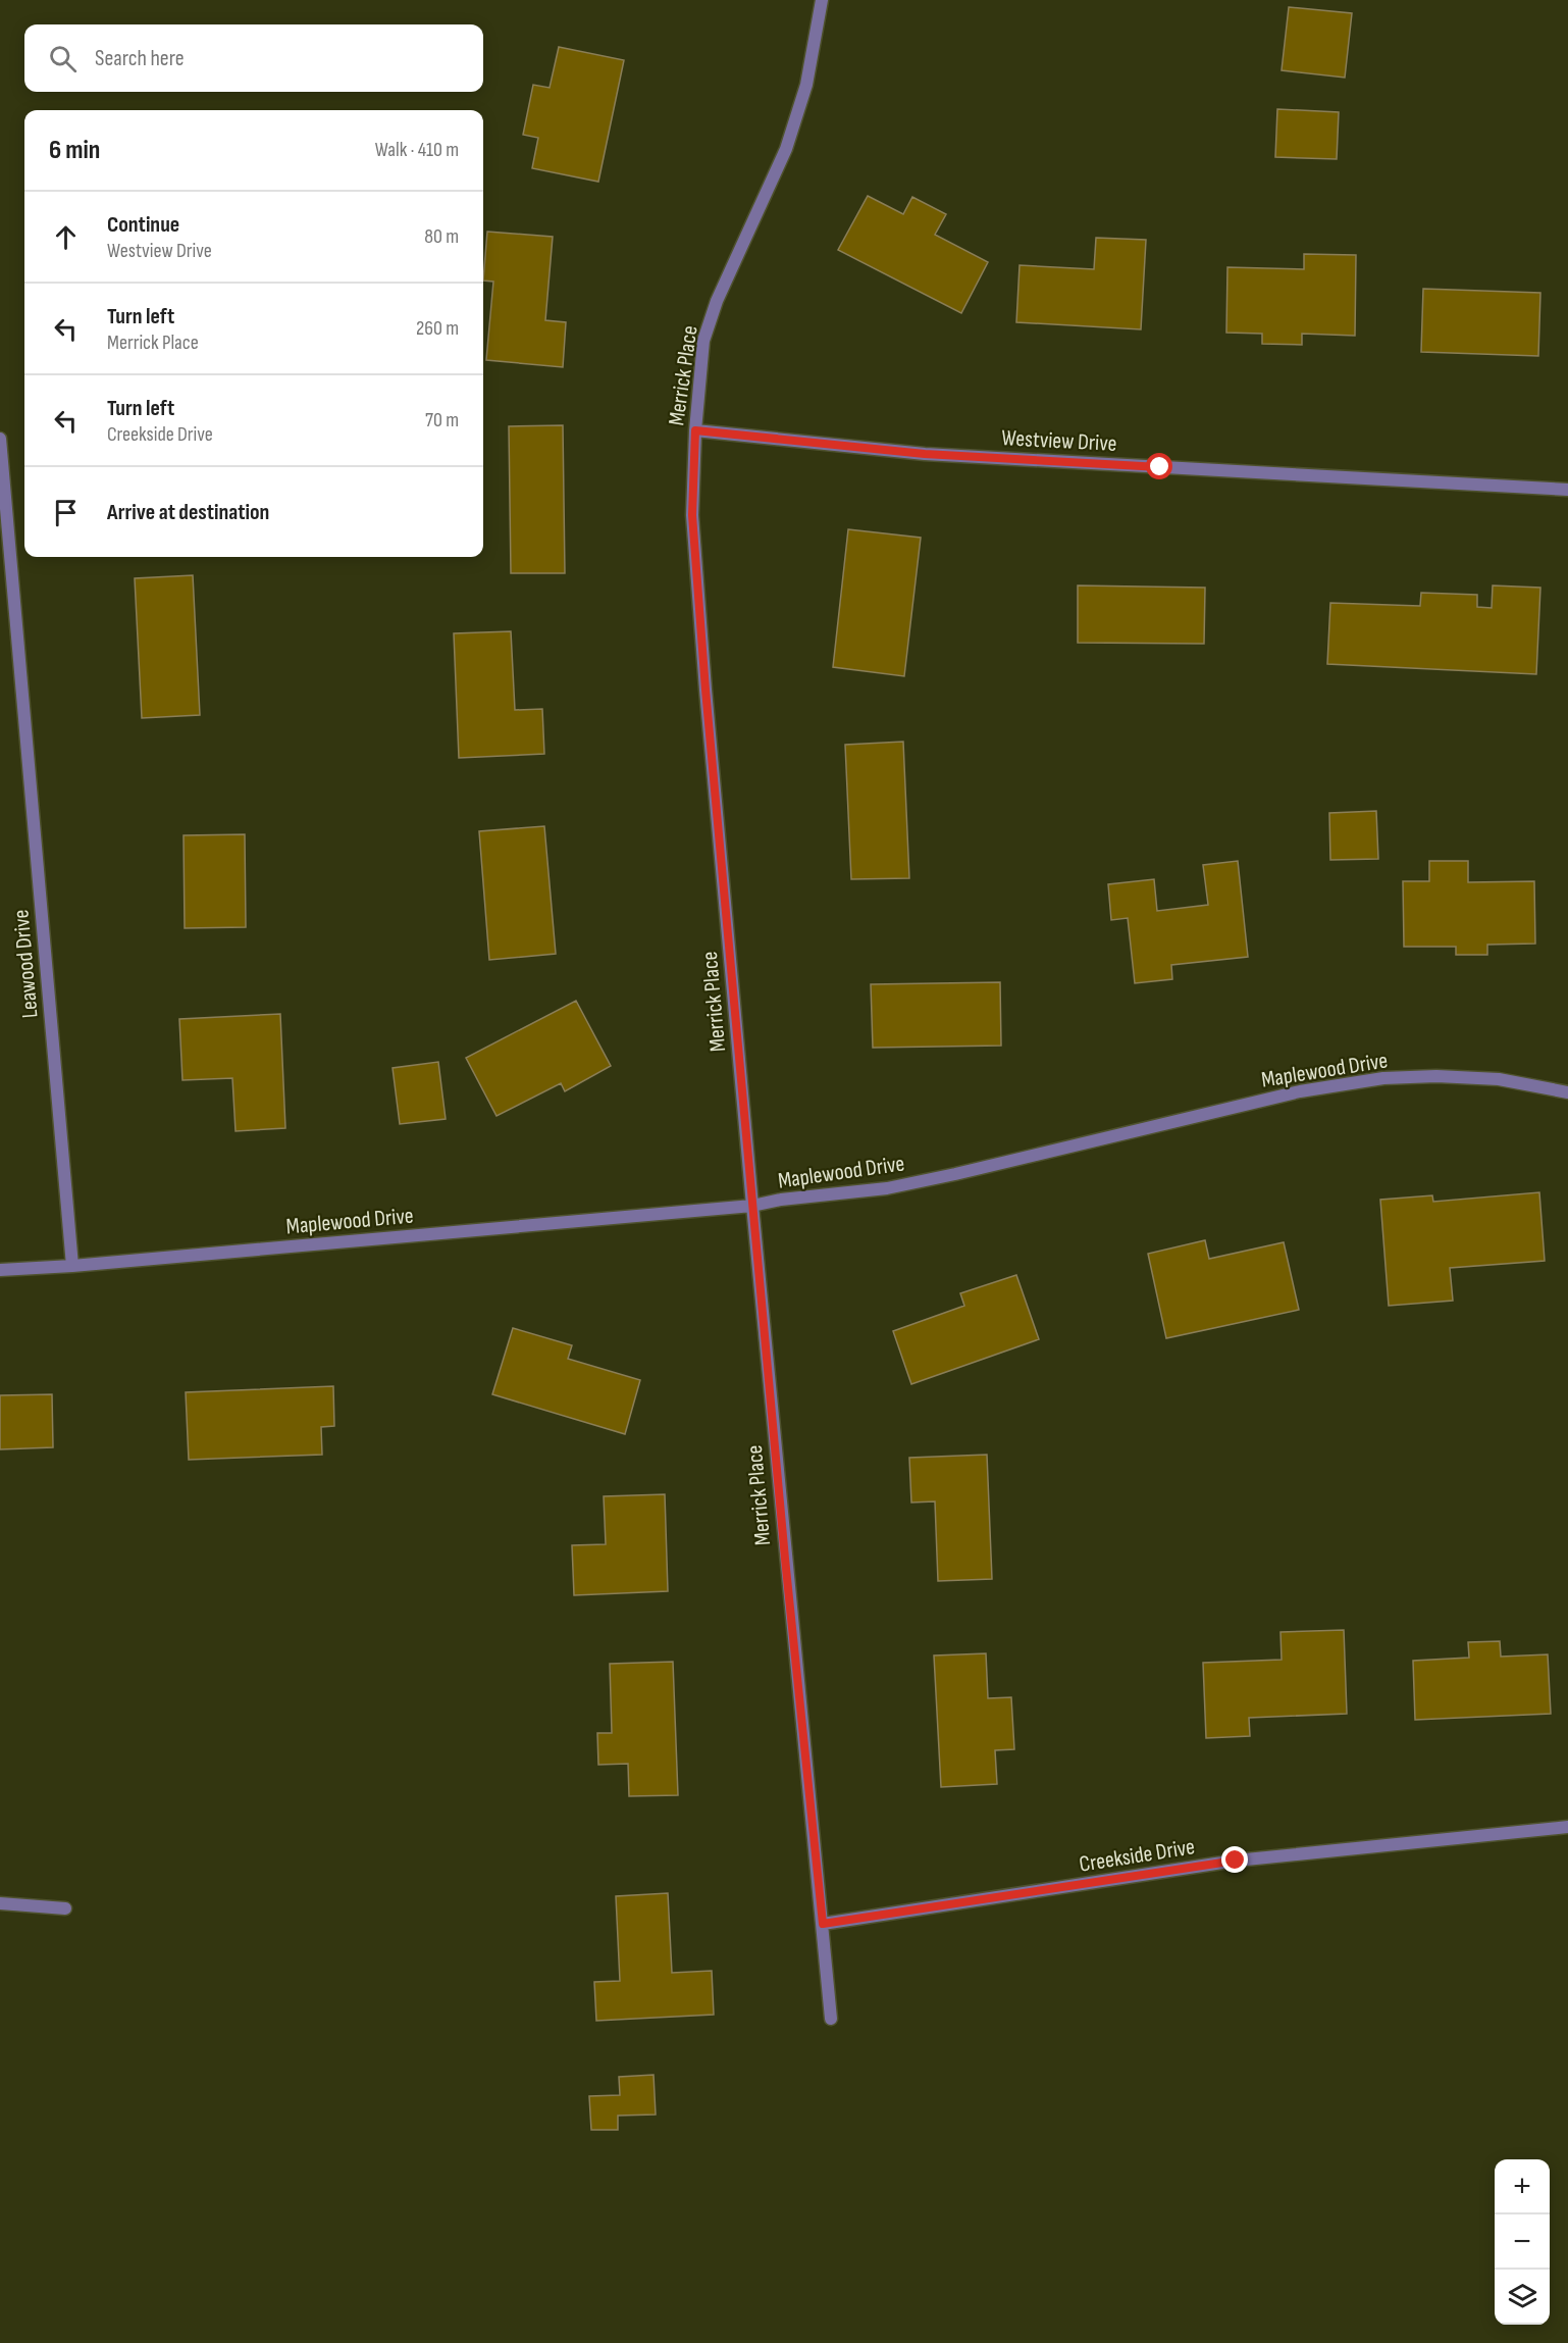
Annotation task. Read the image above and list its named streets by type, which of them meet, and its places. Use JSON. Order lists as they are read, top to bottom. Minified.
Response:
{"streets":{"street":["Merrick Place","Westview Drive","Leawood Drive","Maplewood Drive","Creekside Drive"]},"crossings":[["Merrick Place","Westview Drive"],["Merrick Place","Maplewood Drive"],["Merrick Place","Creekside Drive"],["Leawood Drive","Maplewood Drive"]],"page":{"search":"Search here","heading":["6 min","Walk · 410 m"],"list":[["Continue","Westview Drive","80 m"],["Turn left","Merrick Place","260 m"],["Turn left","Creekside Drive","70 m"],"Arrive at destination"],"map_buttons":["+","−"]}}
